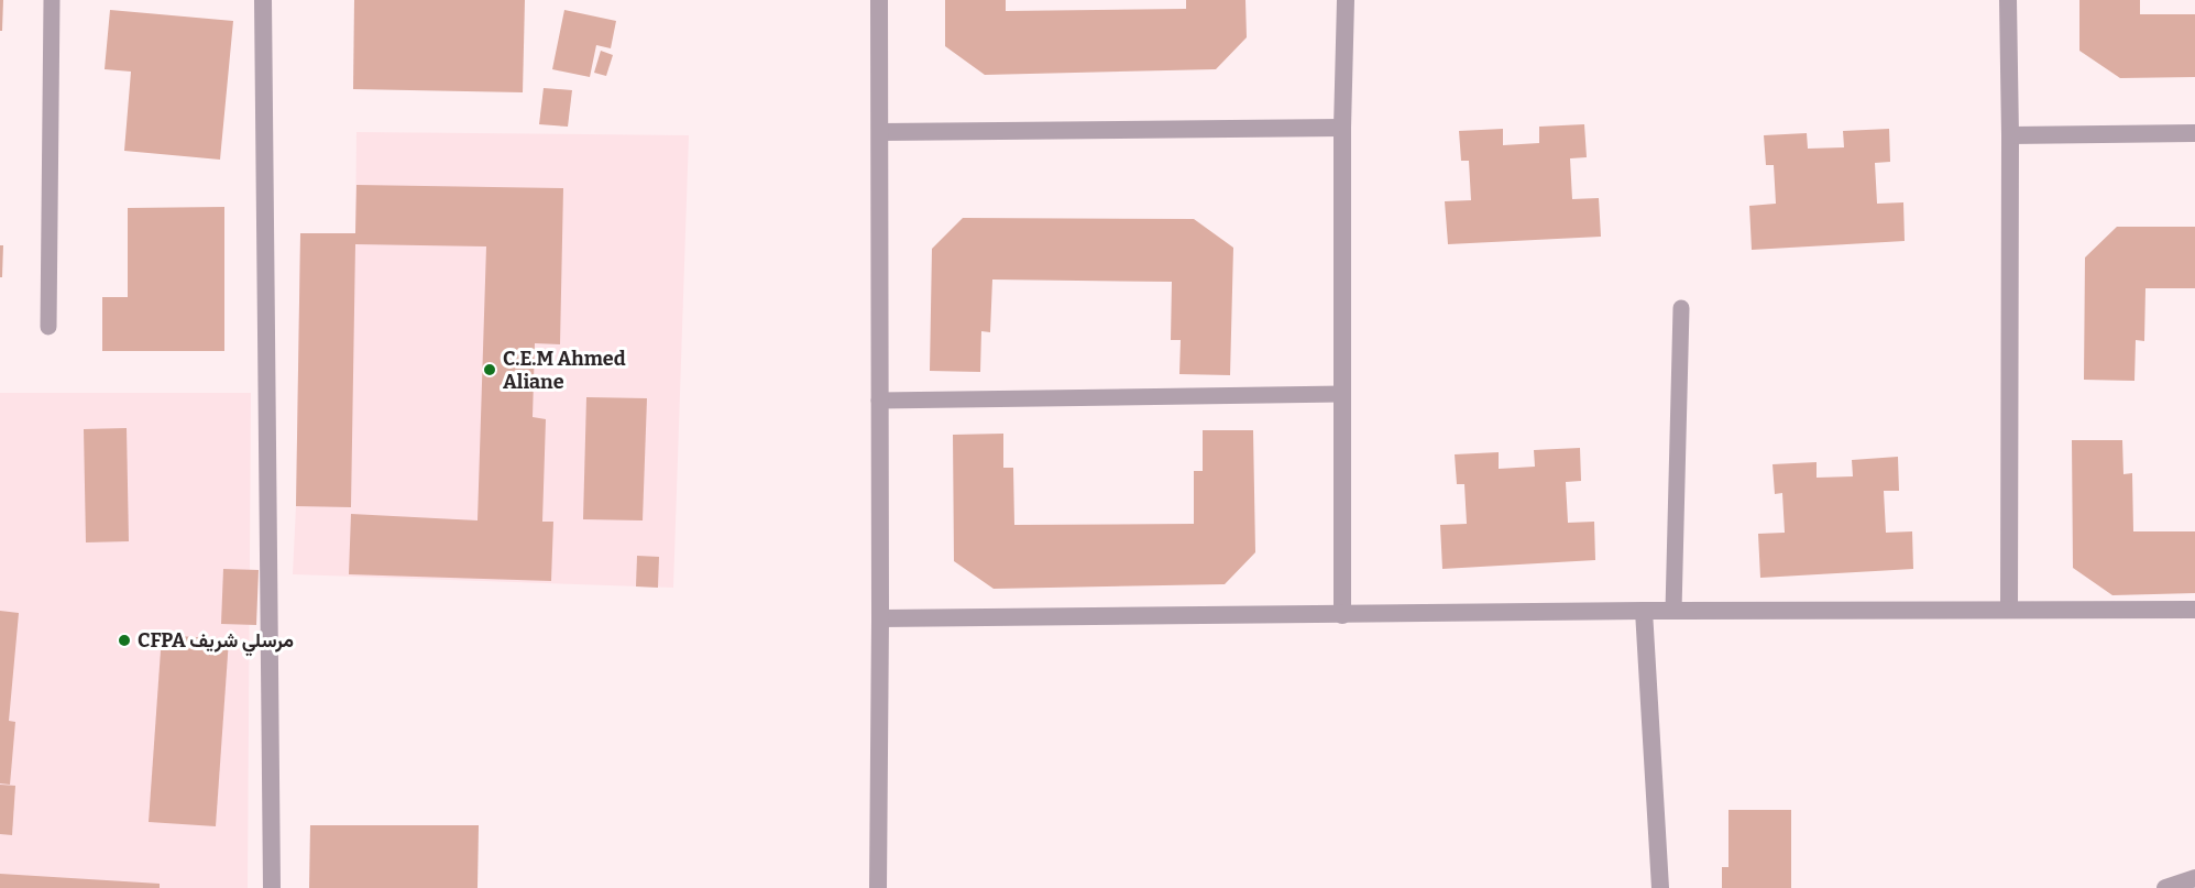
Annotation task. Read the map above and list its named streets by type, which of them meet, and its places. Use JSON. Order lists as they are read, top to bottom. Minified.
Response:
{"places":["C.E.M Ahmed Aliane","CFPA مرسلي شريف"]}
